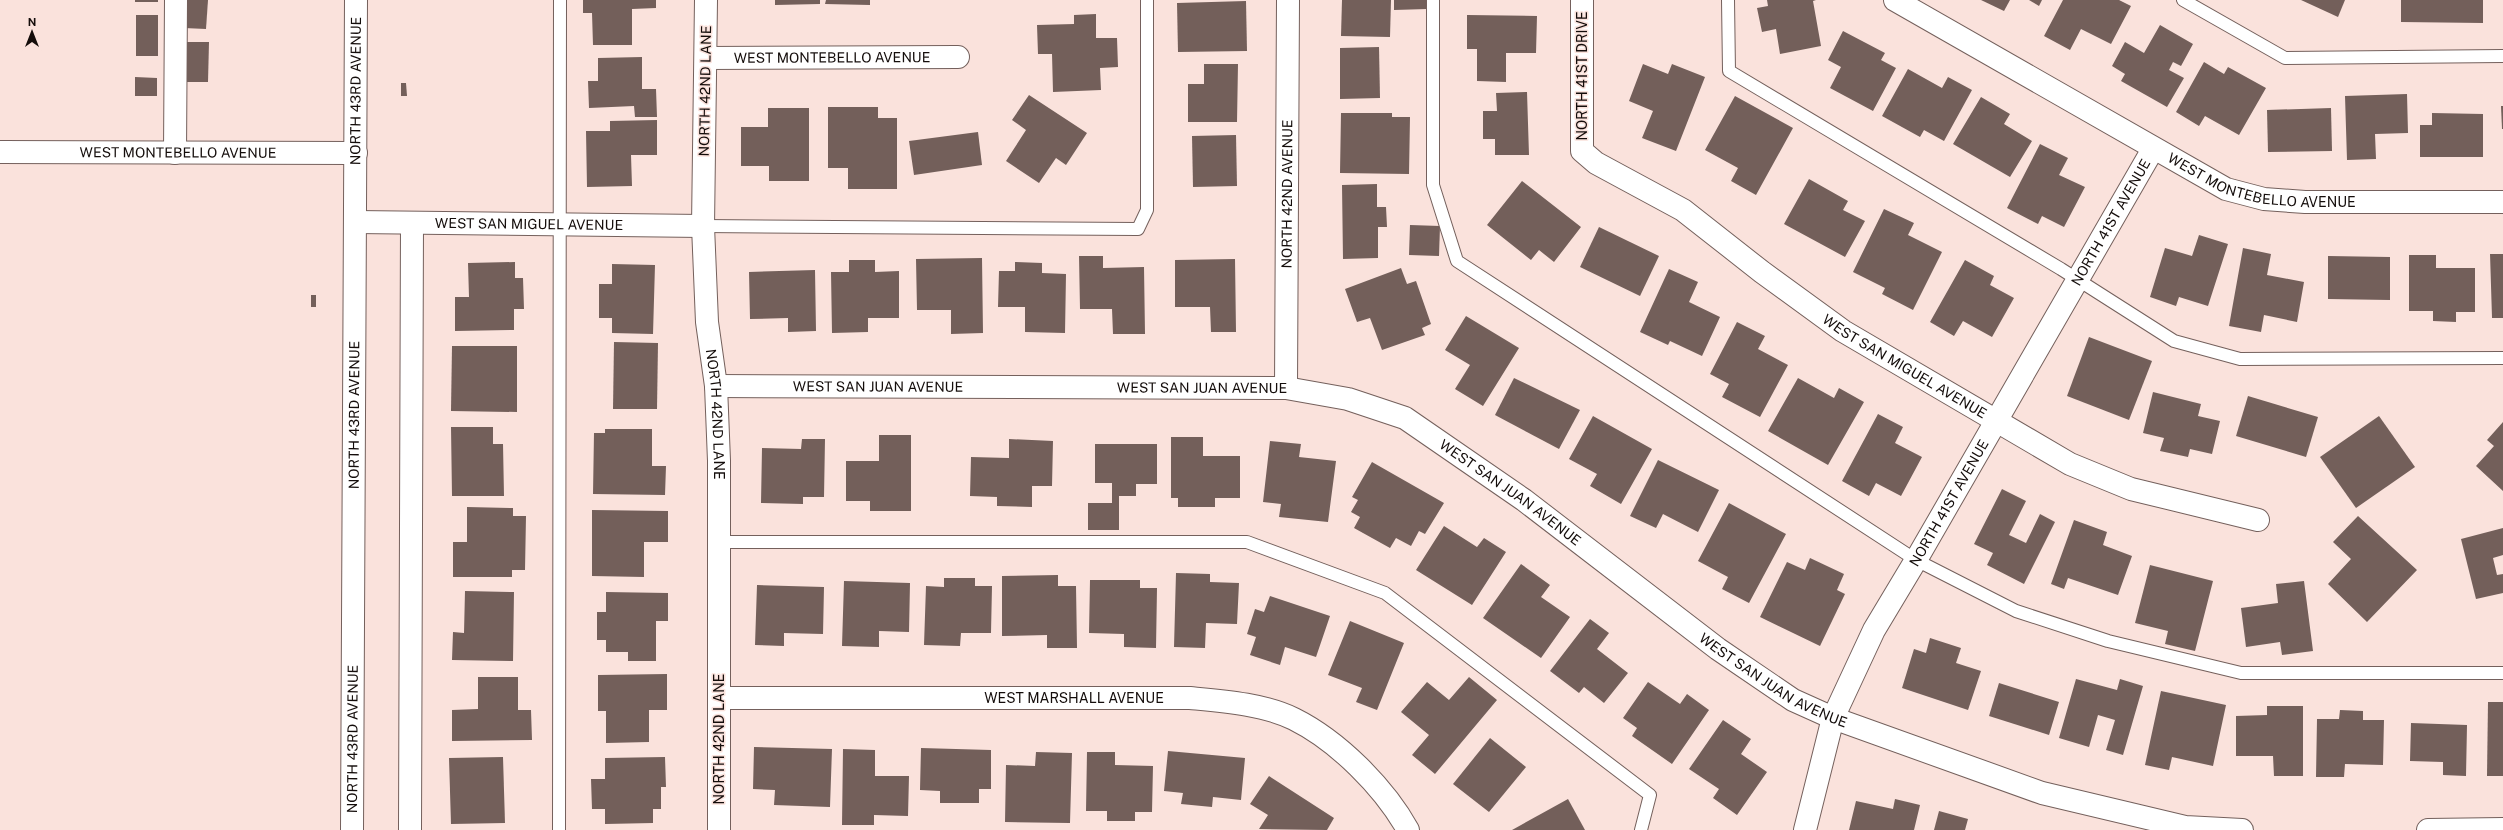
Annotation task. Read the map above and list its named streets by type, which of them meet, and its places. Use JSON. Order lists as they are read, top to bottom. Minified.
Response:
{"streets":{"street":["WEST MONTEBELLO AVENUE","NORTH 41ST DRIVE","NORTH 43RD AVENUE","NORTH 42ND LANE","NORTH 42ND AVENUE","NORTH 41ST AVENUE","WEST SAN MIGUEL AVENUE","WEST SAN JUAN AVENUE","WEST MARSHALL AVENUE"]},"crossings":[["WEST MONTEBELLO AVENUE","NORTH 43RD AVENUE"],["WEST MONTEBELLO AVENUE","NORTH 42ND LANE"],["WEST MONTEBELLO AVENUE","NORTH 41ST AVENUE"],["NORTH 41ST DRIVE","WEST SAN MIGUEL AVENUE"],["NORTH 43RD AVENUE","WEST SAN MIGUEL AVENUE"],["NORTH 42ND LANE","WEST SAN MIGUEL AVENUE"],["NORTH 42ND LANE","WEST SAN JUAN AVENUE"],["NORTH 42ND LANE","WEST MARSHALL AVENUE"],["NORTH 42ND AVENUE","WEST SAN JUAN AVENUE"],["NORTH 41ST AVENUE","WEST SAN MIGUEL AVENUE"],["NORTH 41ST AVENUE","WEST SAN JUAN AVENUE"]],"north":"top"}
